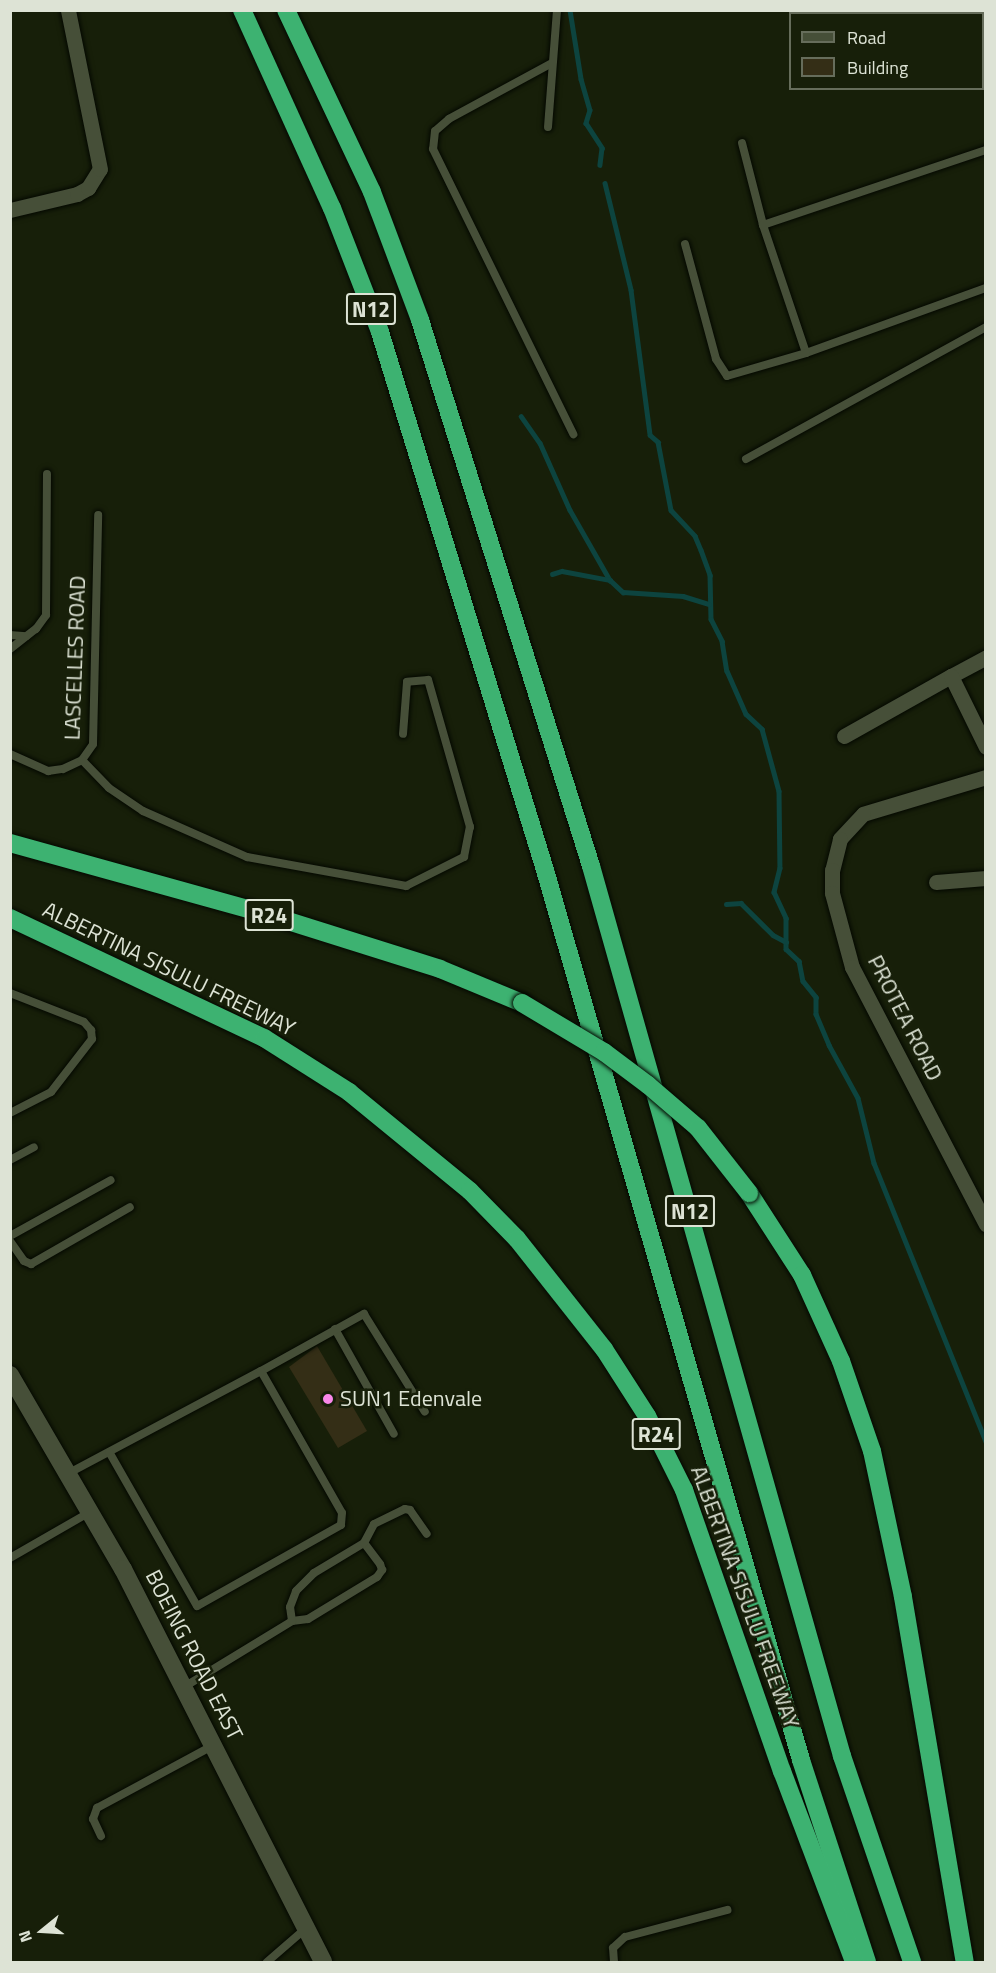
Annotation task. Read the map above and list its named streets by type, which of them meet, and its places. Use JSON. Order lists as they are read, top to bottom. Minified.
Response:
{"streets":{"highway":["N12","R24","ALBERTINA SISULU FREEWAY"],"main road":["BOEING ROAD EAST"],"street":["PROTEA ROAD"],"lane":["LASCELLES ROAD"]},"places":["SUN1 Edenvale"],"legend":["Road","Building"],"north":"left"}
